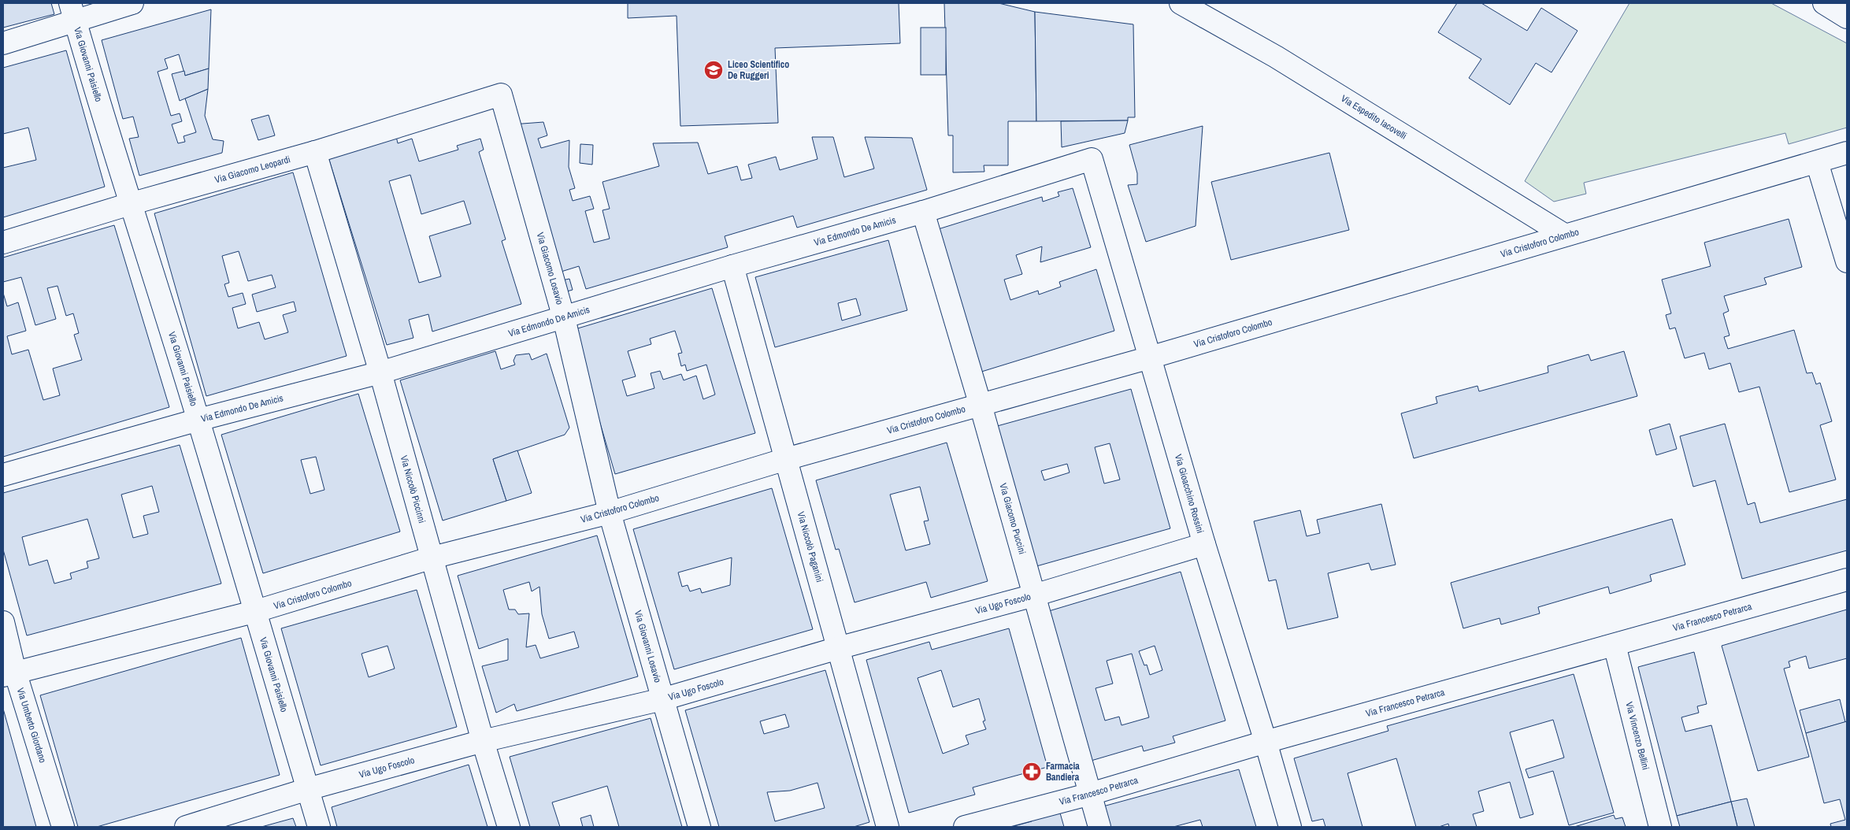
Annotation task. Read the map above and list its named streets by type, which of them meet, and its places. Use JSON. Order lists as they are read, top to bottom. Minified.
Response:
{"streets":{"street":["Via Giovanni Paisiello","Via Espedito Iacovelli","Via Giacomo Leopardi","Via Edmondo De Amicis","Via Cristoforo Colombo","Via Giacomo Losavio","Via Niccolò Piccinni","Via Gioacchino Rossini","Via Giacomo Puccini","Via Niccolò Paganini","Via Ugo Foscolo","Via Francesco Petrarca","Via Giovanni Losavio","Via Umberto Giordano","Via Vincenzo Bellini"]},"crossings":[["Via Giovanni Paisiello","Via Giacomo Leopardi"],["Via Giovanni Paisiello","Via Edmondo De Amicis"],["Via Giovanni Paisiello","Via Cristoforo Colombo"],["Via Giovanni Paisiello","Via Ugo Foscolo"],["Via Espedito Iacovelli","Via Cristoforo Colombo"],["Via Giacomo Leopardi","Via Giacomo Losavio"],["Via Giacomo Leopardi","Via Niccolò Piccinni"],["Via Edmondo De Amicis","Via Giacomo Losavio"],["Via Edmondo De Amicis","Via Niccolò Piccinni"],["Via Edmondo De Amicis","Via Gioacchino Rossini"],["Via Edmondo De Amicis","Via Giacomo Puccini"],["Via Edmondo De Amicis","Via Niccolò Paganini"],["Via Cristoforo Colombo","Via Giacomo Losavio"],["Via Cristoforo Colombo","Via Niccolò Piccinni"],["Via Cristoforo Colombo","Via Gioacchino Rossini"],["Via Cristoforo Colombo","Via Giacomo Puccini"],["Via Cristoforo Colombo","Via Niccolò Paganini"],["Via Cristoforo Colombo","Via Giovanni Losavio"],["Via Cristoforo Colombo","Via Umberto Giordano"],["Via Giacomo Losavio","Via Giovanni Losavio"],["Via Niccolò Piccinni","Via Ugo Foscolo"],["Via Gioacchino Rossini","Via Ugo Foscolo"],["Via Gioacchino Rossini","Via Francesco Petrarca"],["Via Giacomo Puccini","Via Ugo Foscolo"],["Via Giacomo Puccini","Via Francesco Petrarca"],["Via Niccolò Paganini","Via Ugo Foscolo"],["Via Ugo Foscolo","Via Giovanni Losavio"],["Via Francesco Petrarca","Via Vincenzo Bellini"]],"places":{"school or university":["Liceo Scientifico De Ruggeri"],"pharmacy":["Farmacia Bandiera"]}}
